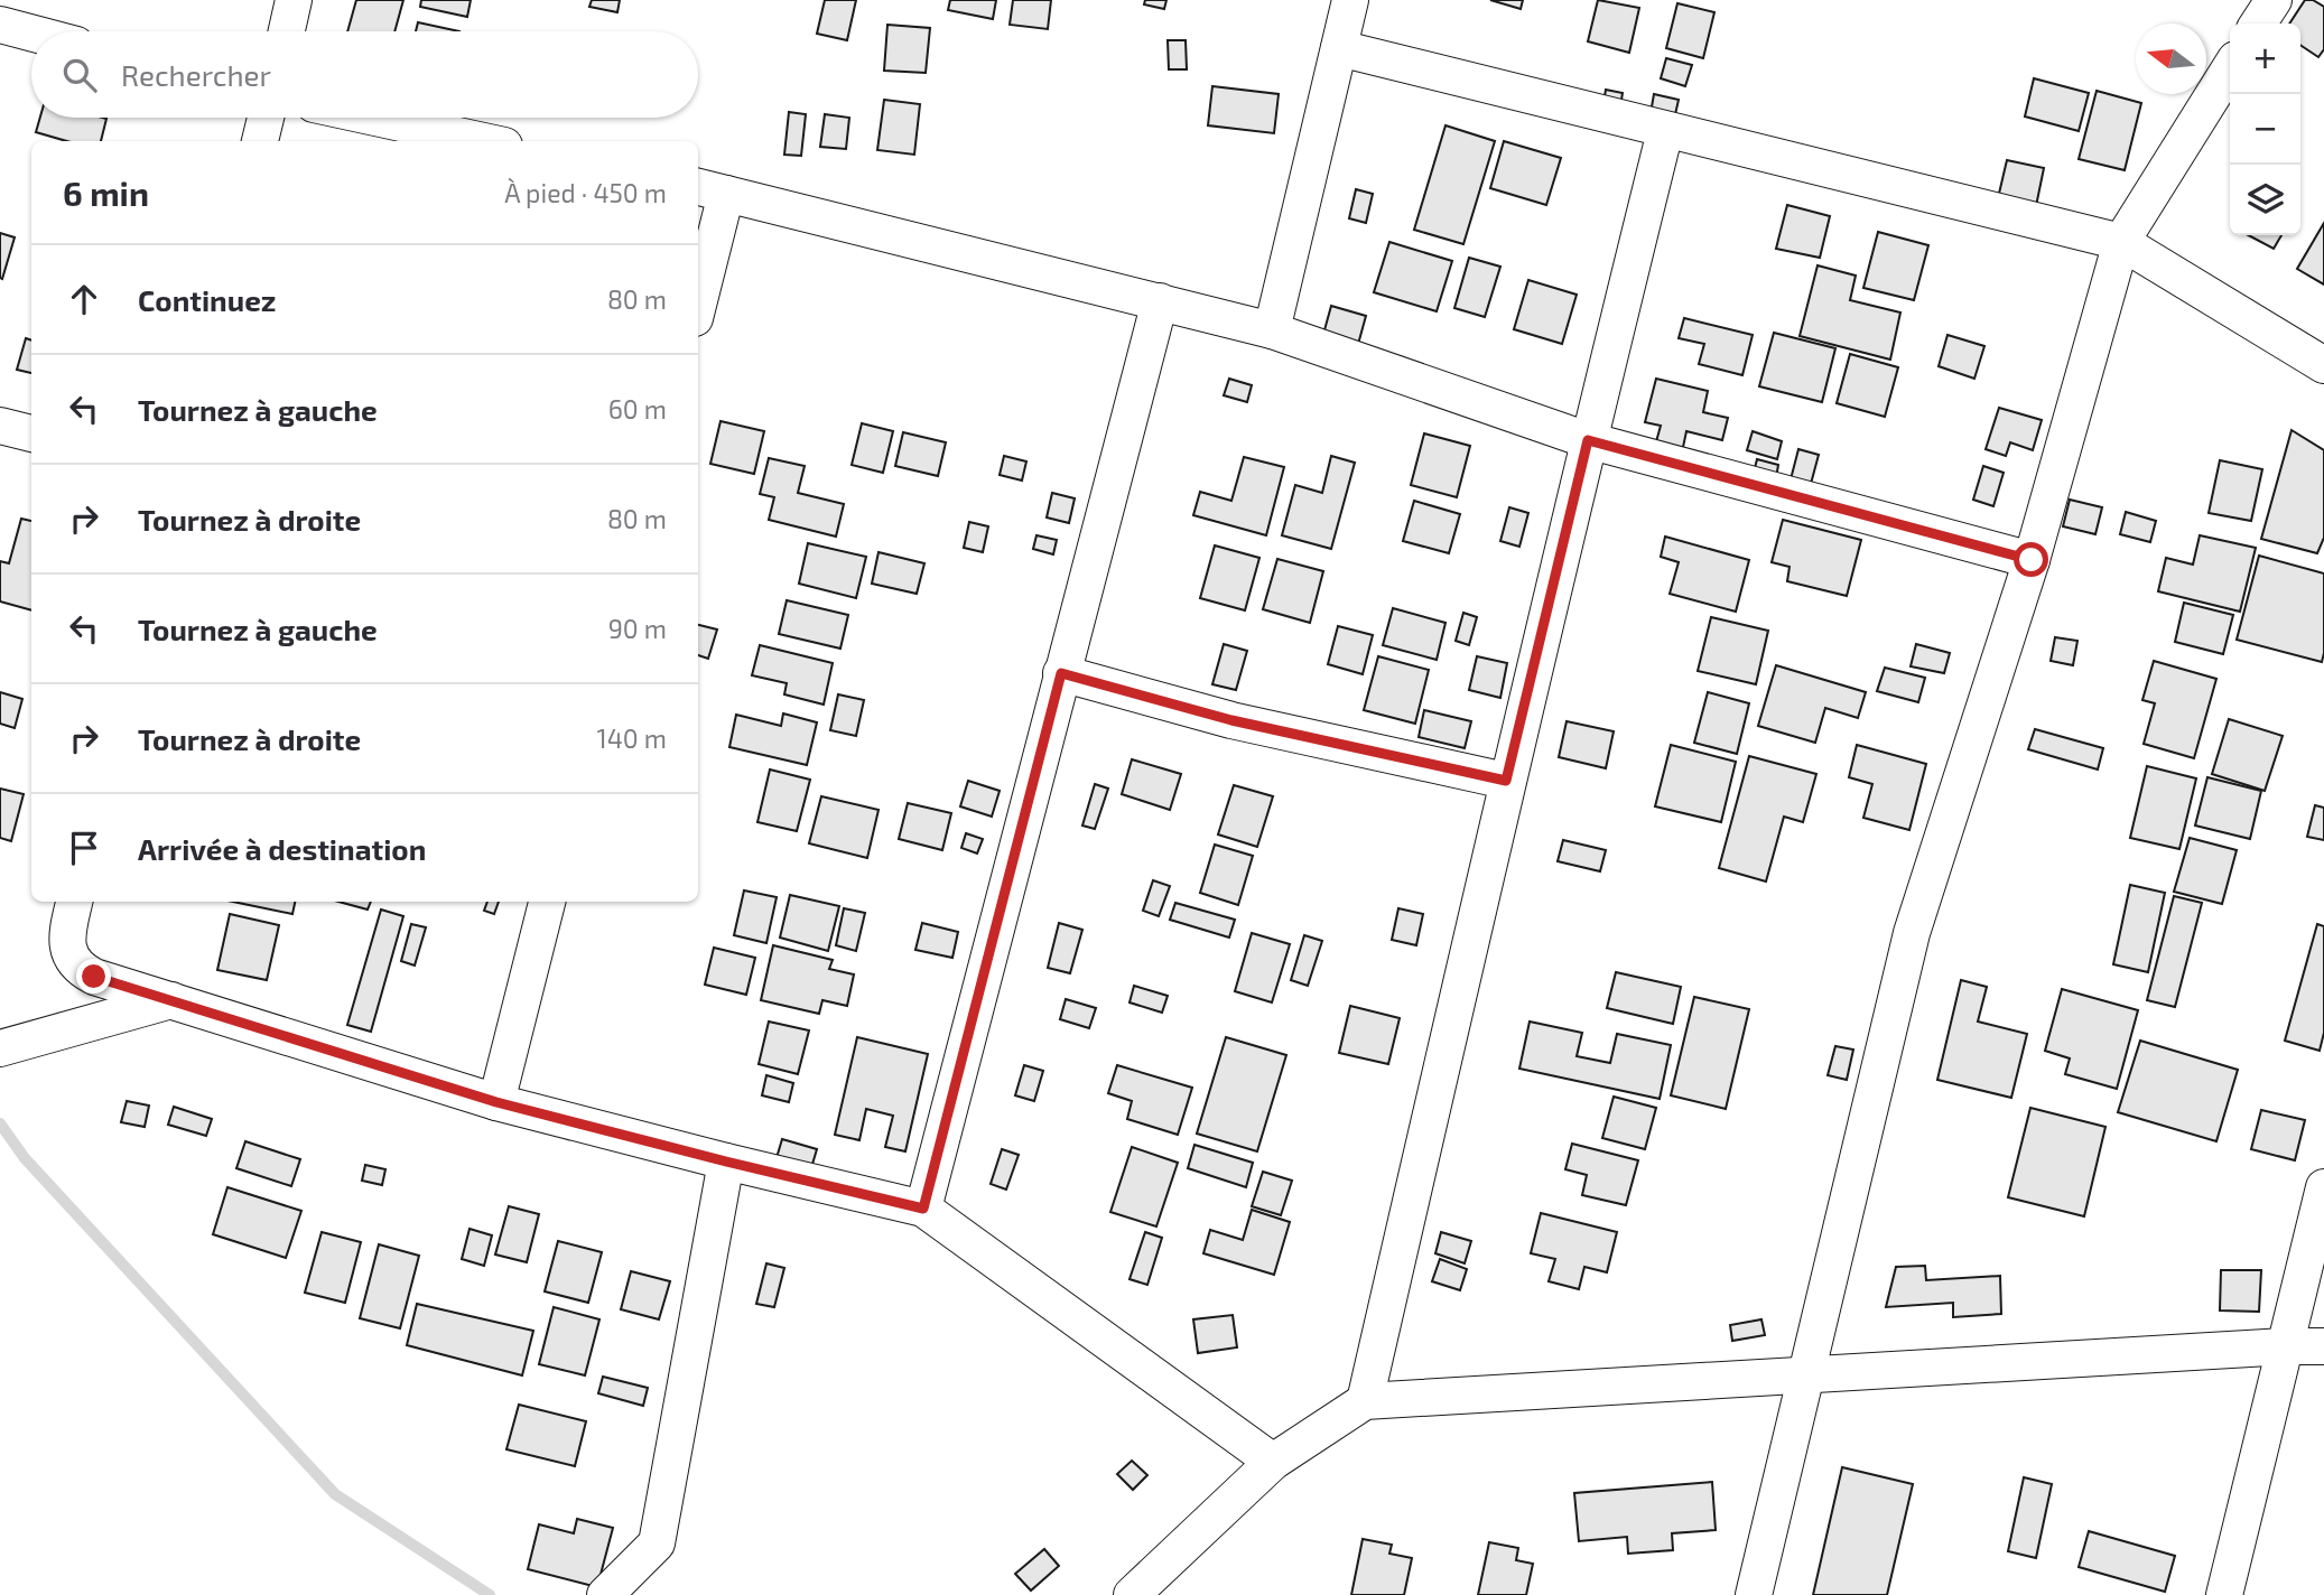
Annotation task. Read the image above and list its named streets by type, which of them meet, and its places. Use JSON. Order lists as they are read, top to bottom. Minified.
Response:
{"north":"left","page":{"map_buttons":["+","−"],"search":"Rechercher","heading":["6 min","À pied · 450 m"],"list":[["Continuez","80 m"],["Tournez à gauche","60 m"],["Tournez à droite","80 m"],["Tournez à gauche","90 m"],["Tournez à droite","140 m"],"Arrivée à destination"]}}
